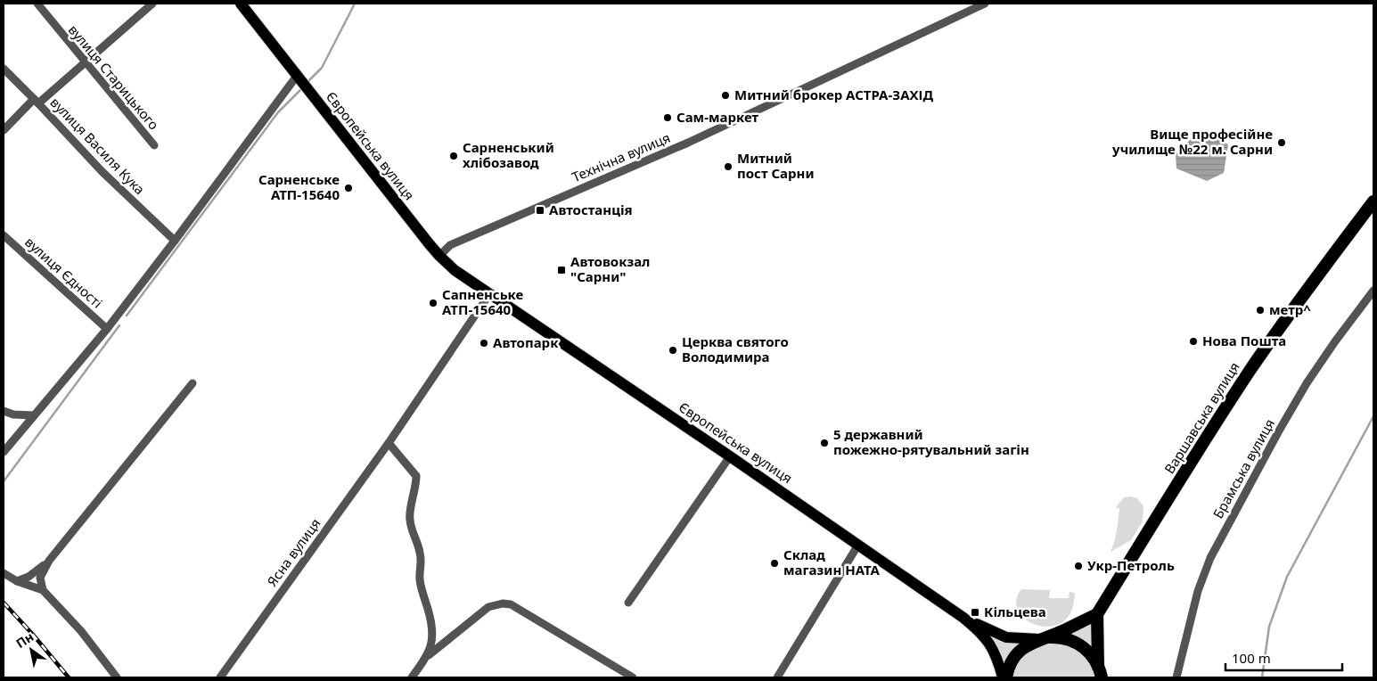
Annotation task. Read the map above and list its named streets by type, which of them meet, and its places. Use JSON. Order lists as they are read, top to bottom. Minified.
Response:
{"streets":{"highway":["Варшавська вулиця"],"main road":["Європейська вулиця"],"street":["вулиця Старицького","вулиця Василя Кука","Технічна вулиця","вулиця Єдності","Брамська вулиця","Ясна вулиця"]},"crossings":[["Європейська вулиця","Технічна вулиця"]],"places":{"other":["Митний брокер АСТРА-ЗАХІД","Сам-маркет","Вище професійне училище №22 м. Сарни","Сарненський хлібозавод","Митний пост Сарни","Сарненське АТП-15640","Сапненське АТП-15640","метр^","Нова Пошта","Автопарк","Церква святого Володимира","5 державний пожежно-рятувальний загін","Склад магазин НАТА","Укр-Петроль"],"transit":["Автостанція","Автовокзал \"Сарни\"","Кільцева"]},"scale_bar":"100 m","north":"top left"}
